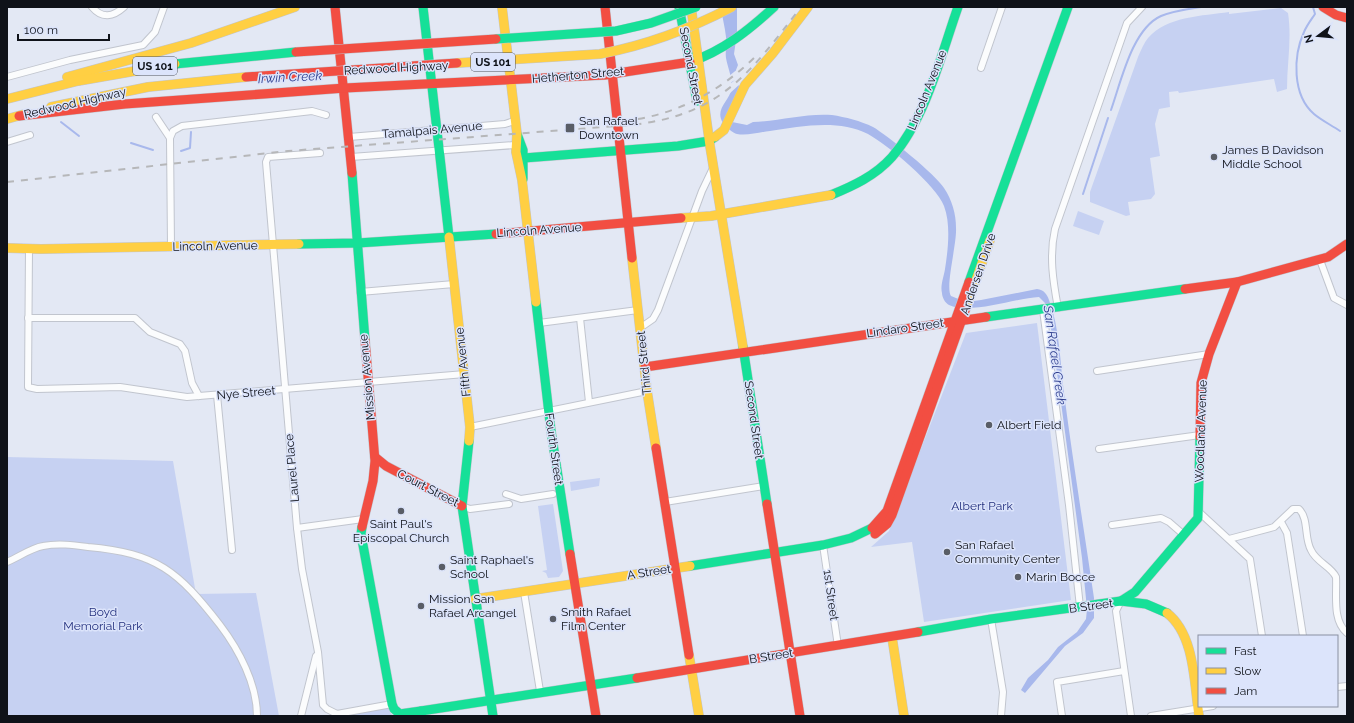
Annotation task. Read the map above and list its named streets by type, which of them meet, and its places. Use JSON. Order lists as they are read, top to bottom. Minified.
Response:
{"streets":{"main road":["US 101","Second Street","Redwood Highway","Hetherton Street","Lincoln Avenue","Andersen Drive","Lindaro Street","Fifth Avenue","Third Street","Mission Avenue","Woodland Avenue","Fourth Street","Court Street","A Street","B Street"],"street":["Tamalpais Avenue","Nye Street","Laurel Place","1st Street"]},"crossings":[["Second Street","Hetherton Street"],["Second Street","Lincoln Avenue"],["Second Street","Lindaro Street"],["Second Street","A Street"],["Second Street","B Street"],["Redwood Highway","Hetherton Street"],["Hetherton Street","Fifth Avenue"],["Hetherton Street","Third Street"],["Hetherton Street","Mission Avenue"],["Hetherton Street","Fourth Street"],["Lincoln Avenue","Fifth Avenue"],["Lincoln Avenue","Third Street"],["Lincoln Avenue","Mission Avenue"],["Lincoln Avenue","Fourth Street"],["Lincoln Avenue","Laurel Place"],["Tamalpais Avenue","Fifth Avenue"],["Tamalpais Avenue","Mission Avenue"],["Tamalpais Avenue","Fourth Street"],["Andersen Drive","Lindaro Street"],["Andersen Drive","A Street"],["Lindaro Street","Third Street"],["Lindaro Street","Woodland Avenue"],["Fifth Avenue","Nye Street"],["Fifth Avenue","Court Street"],["Fifth Avenue","A Street"],["Fifth Avenue","B Street"],["Third Street","A Street"],["Third Street","B Street"],["Mission Avenue","Nye Street"],["Mission Avenue","Laurel Place"],["Mission Avenue","Court Street"],["Nye Street","Laurel Place"],["Woodland Avenue","B Street"],["Fourth Street","A Street"],["Fourth Street","B Street"],["A Street","1st Street"],["1st Street","B Street"]],"water":["Irwin Creek","San Rafael Creek"],"parks":["Albert Park","Boyd Memorial Park"],"places":{"transit":["San Rafael Downtown"],"other":["James B Davidson Middle School","Albert Field","Saint Paul's Episcopal Church","San Rafael Community Center","Saint Raphael's School","Marin Bocce","Mission San Rafael Arcangel","Smith Rafael Film Center"]},"legend":["Fast","Slow","Jam"],"scale_bar":"100 m","north":"left"}
